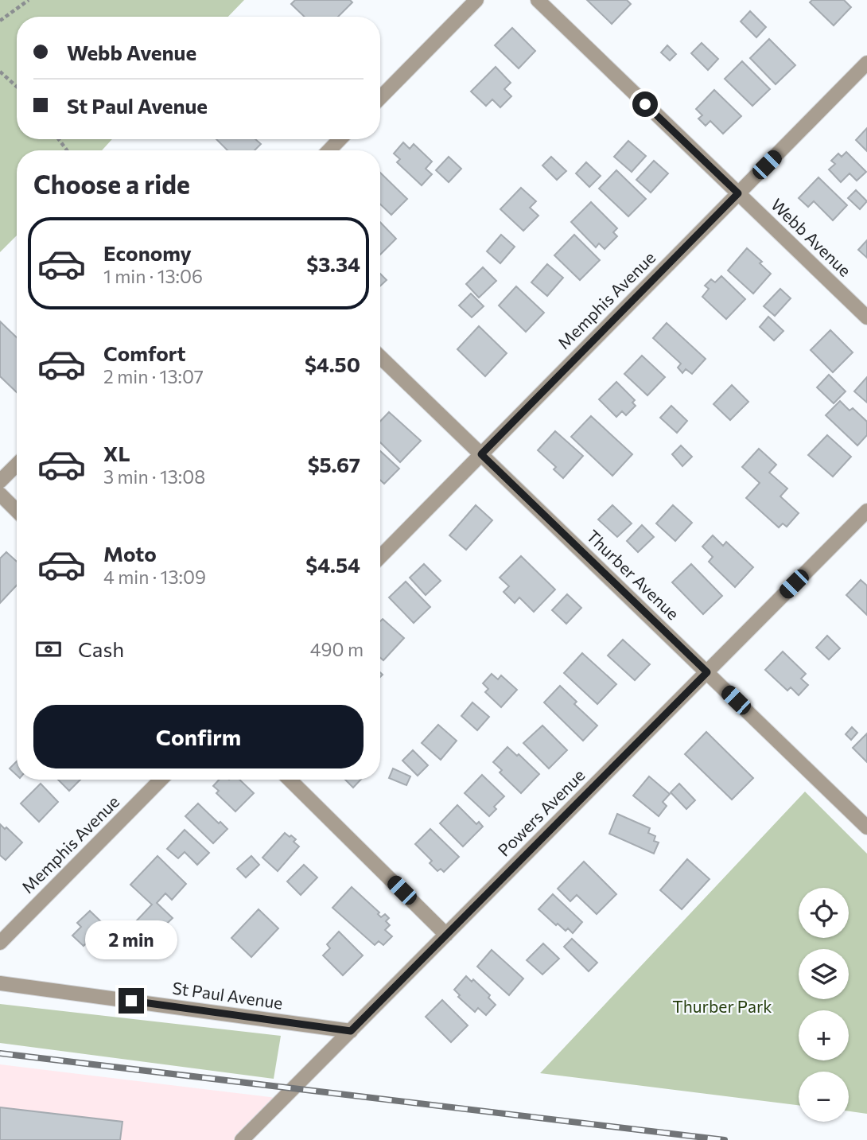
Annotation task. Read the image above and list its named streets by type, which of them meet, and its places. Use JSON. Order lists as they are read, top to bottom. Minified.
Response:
{"streets":{"street":["Webb Avenue","Memphis Avenue","Thurber Avenue","Powers Avenue","St Paul Avenue"]},"crossings":[["Webb Avenue","Memphis Avenue"],["Memphis Avenue","Thurber Avenue"],["Thurber Avenue","Powers Avenue"],["Powers Avenue","St Paul Avenue"]],"parks":["Thurber Park"],"page":{"banner":["Webb Avenue","St Paul Avenue"],"heading":"Choose a ride","list":[{"name":"Economy","note":"1 min · 13:06","value":"$3.34"},{"name":"Comfort","note":"2 min · 13:07","value":"$4.50"},{"name":"XL","note":"3 min · 13:08","value":"$5.67"},{"name":"Moto","note":"4 min · 13:09","value":"$4.54"}],"pay":["Cash","490 m"],"buttons":"Confirm","map_buttons":["+","−"],"bubble":"2 min"}}
